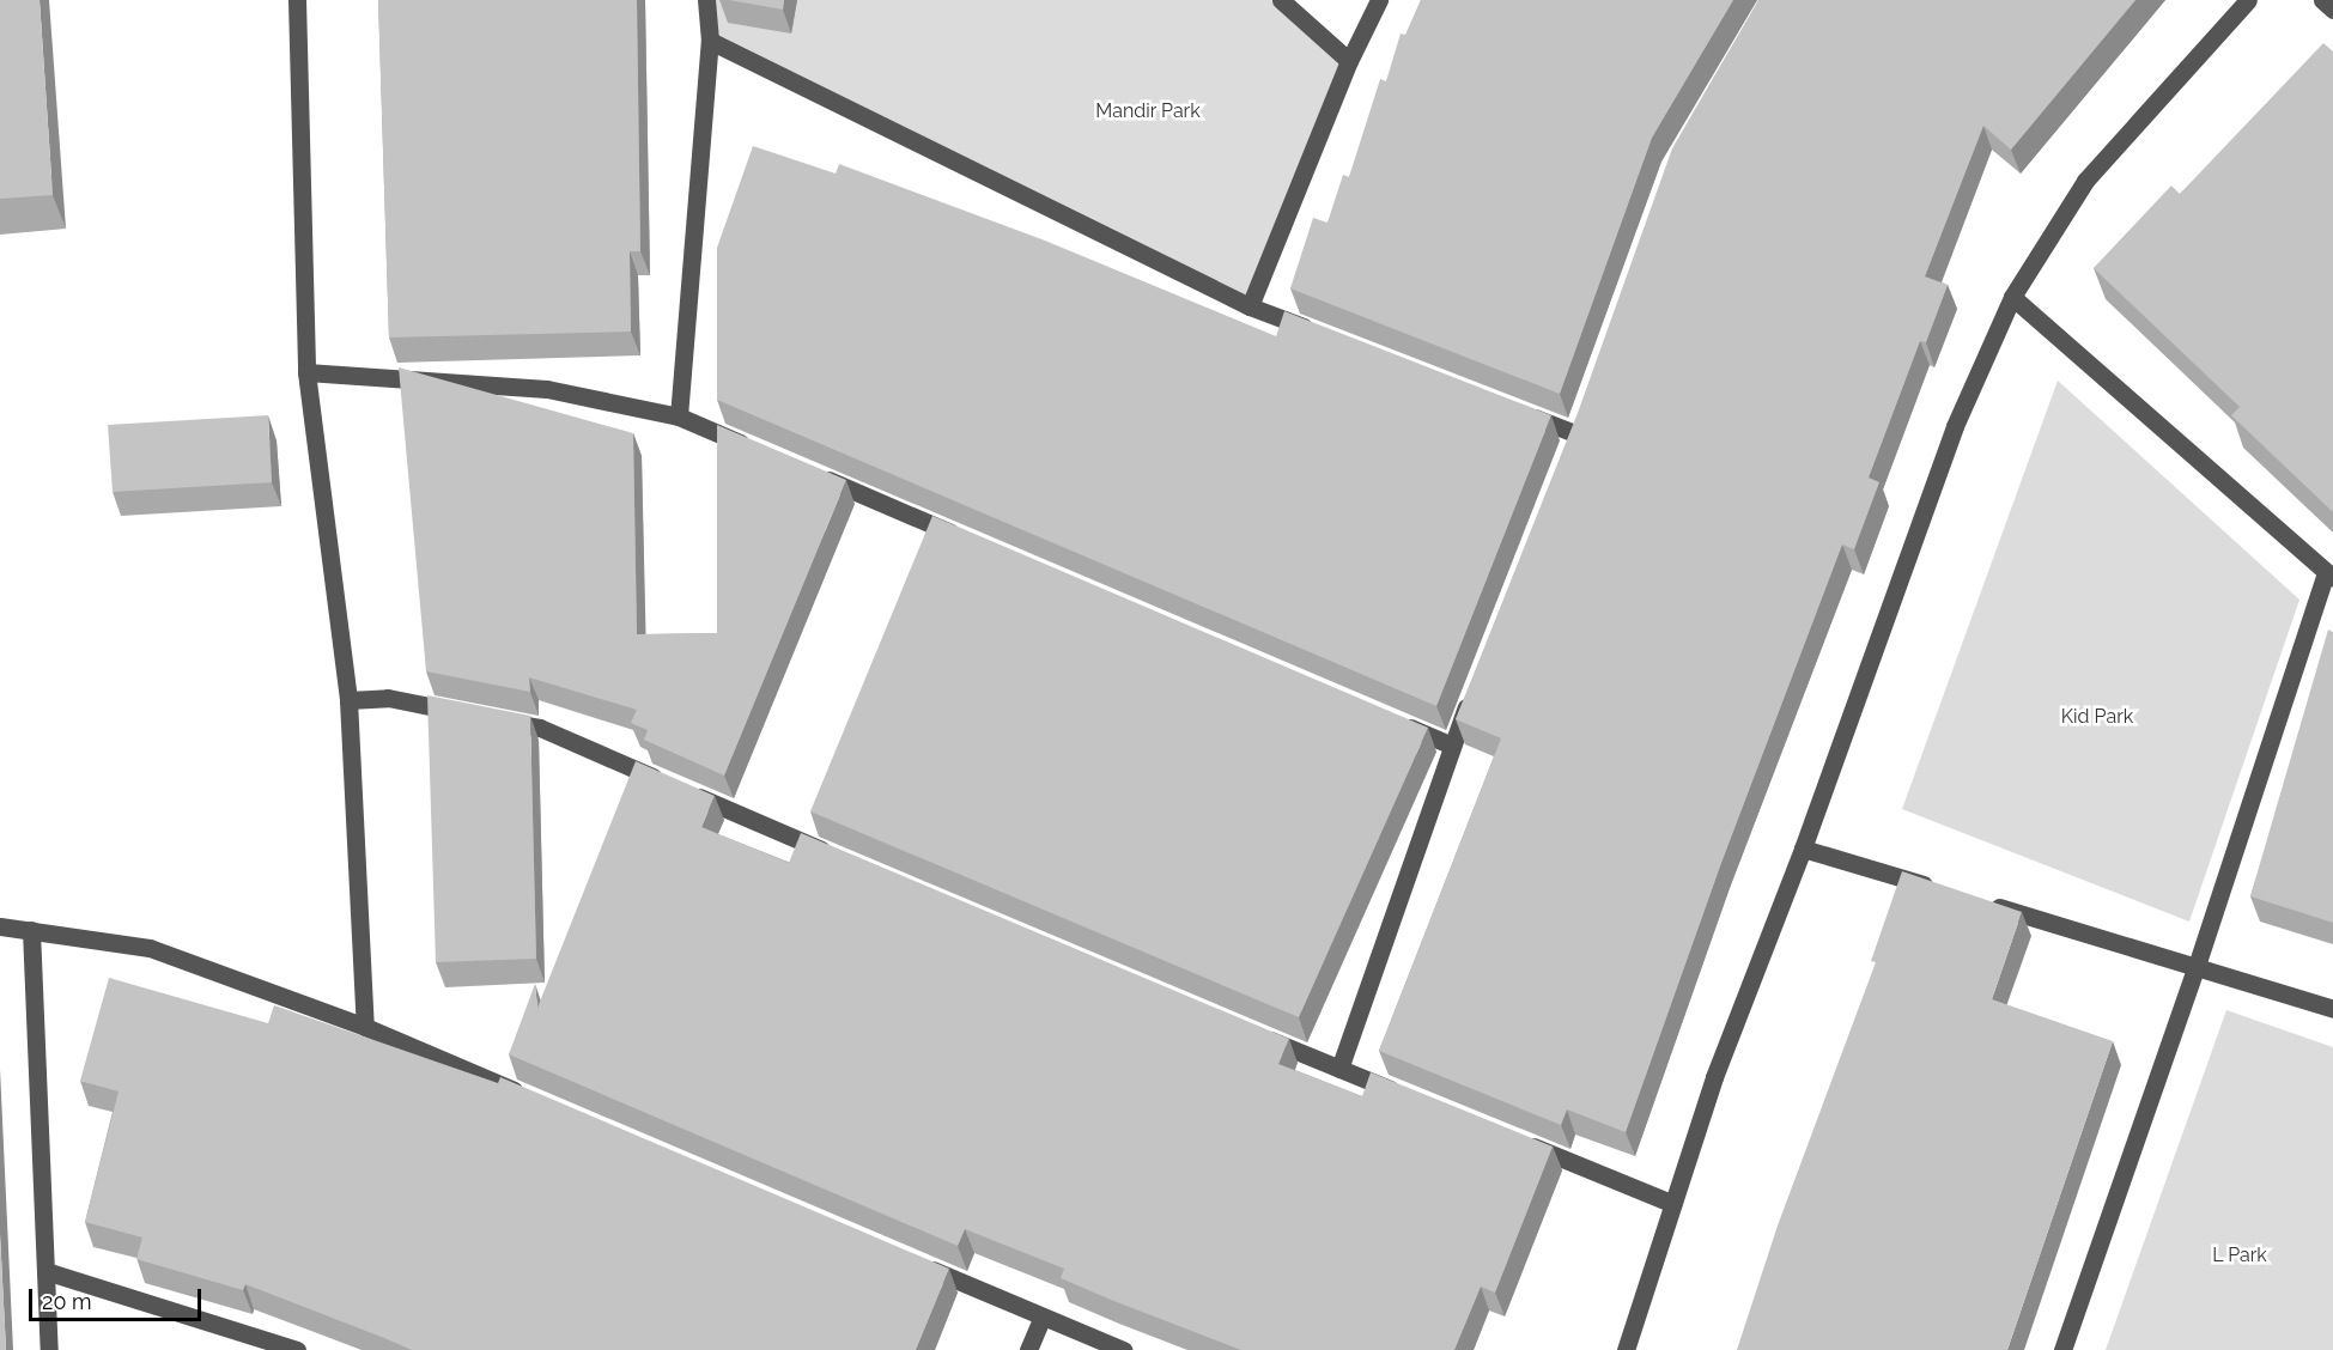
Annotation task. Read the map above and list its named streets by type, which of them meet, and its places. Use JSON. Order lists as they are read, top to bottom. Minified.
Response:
{"parks":["Mandir Park","Kid Park","L Park"],"scale_bar":"20 m"}
